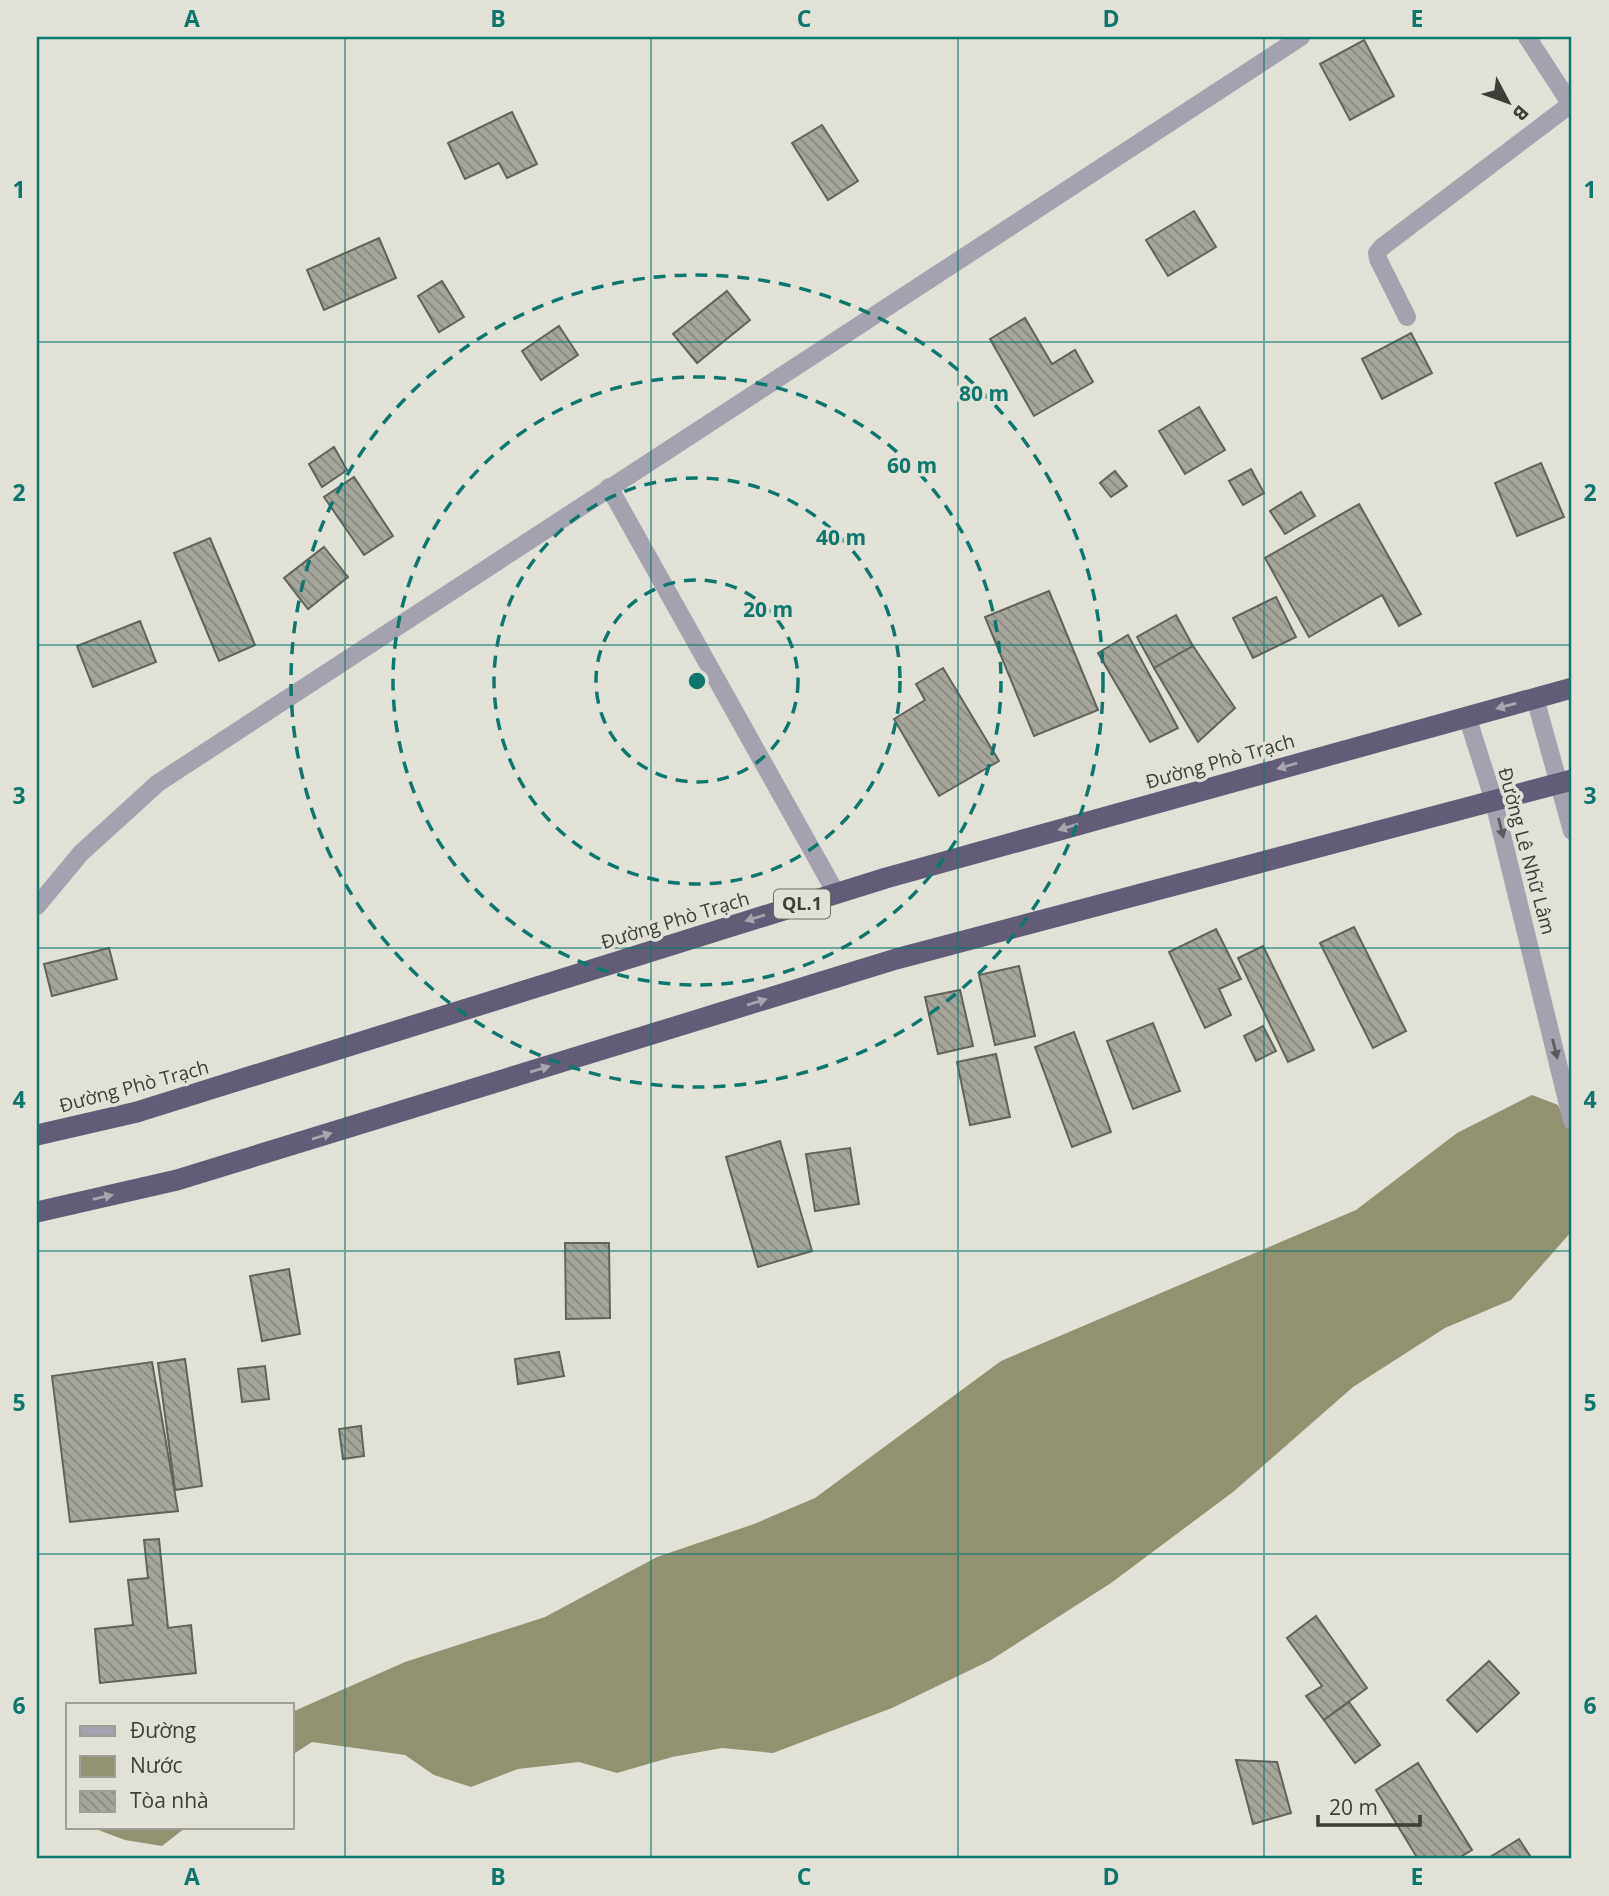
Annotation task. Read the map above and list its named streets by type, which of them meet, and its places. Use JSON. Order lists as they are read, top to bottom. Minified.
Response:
{"streets":{"highway":["Đường Phò Trạch","QL.1"],"street":["Đường Lê Nhữ Lâm"]},"crossings":[["Đường Phò Trạch","Đường Lê Nhữ Lâm"]],"one_way":["Đường Lê Nhữ Lâm"],"legend":["Đường","Nước","Tòa nhà"],"scale_bar":"20 m","north":"bottom right","grid":{"columns":["A","B","C","D","E"],"rows":["1","2","3","4","5","6"]},"rings":["80 m","60 m","40 m","20 m"]}
